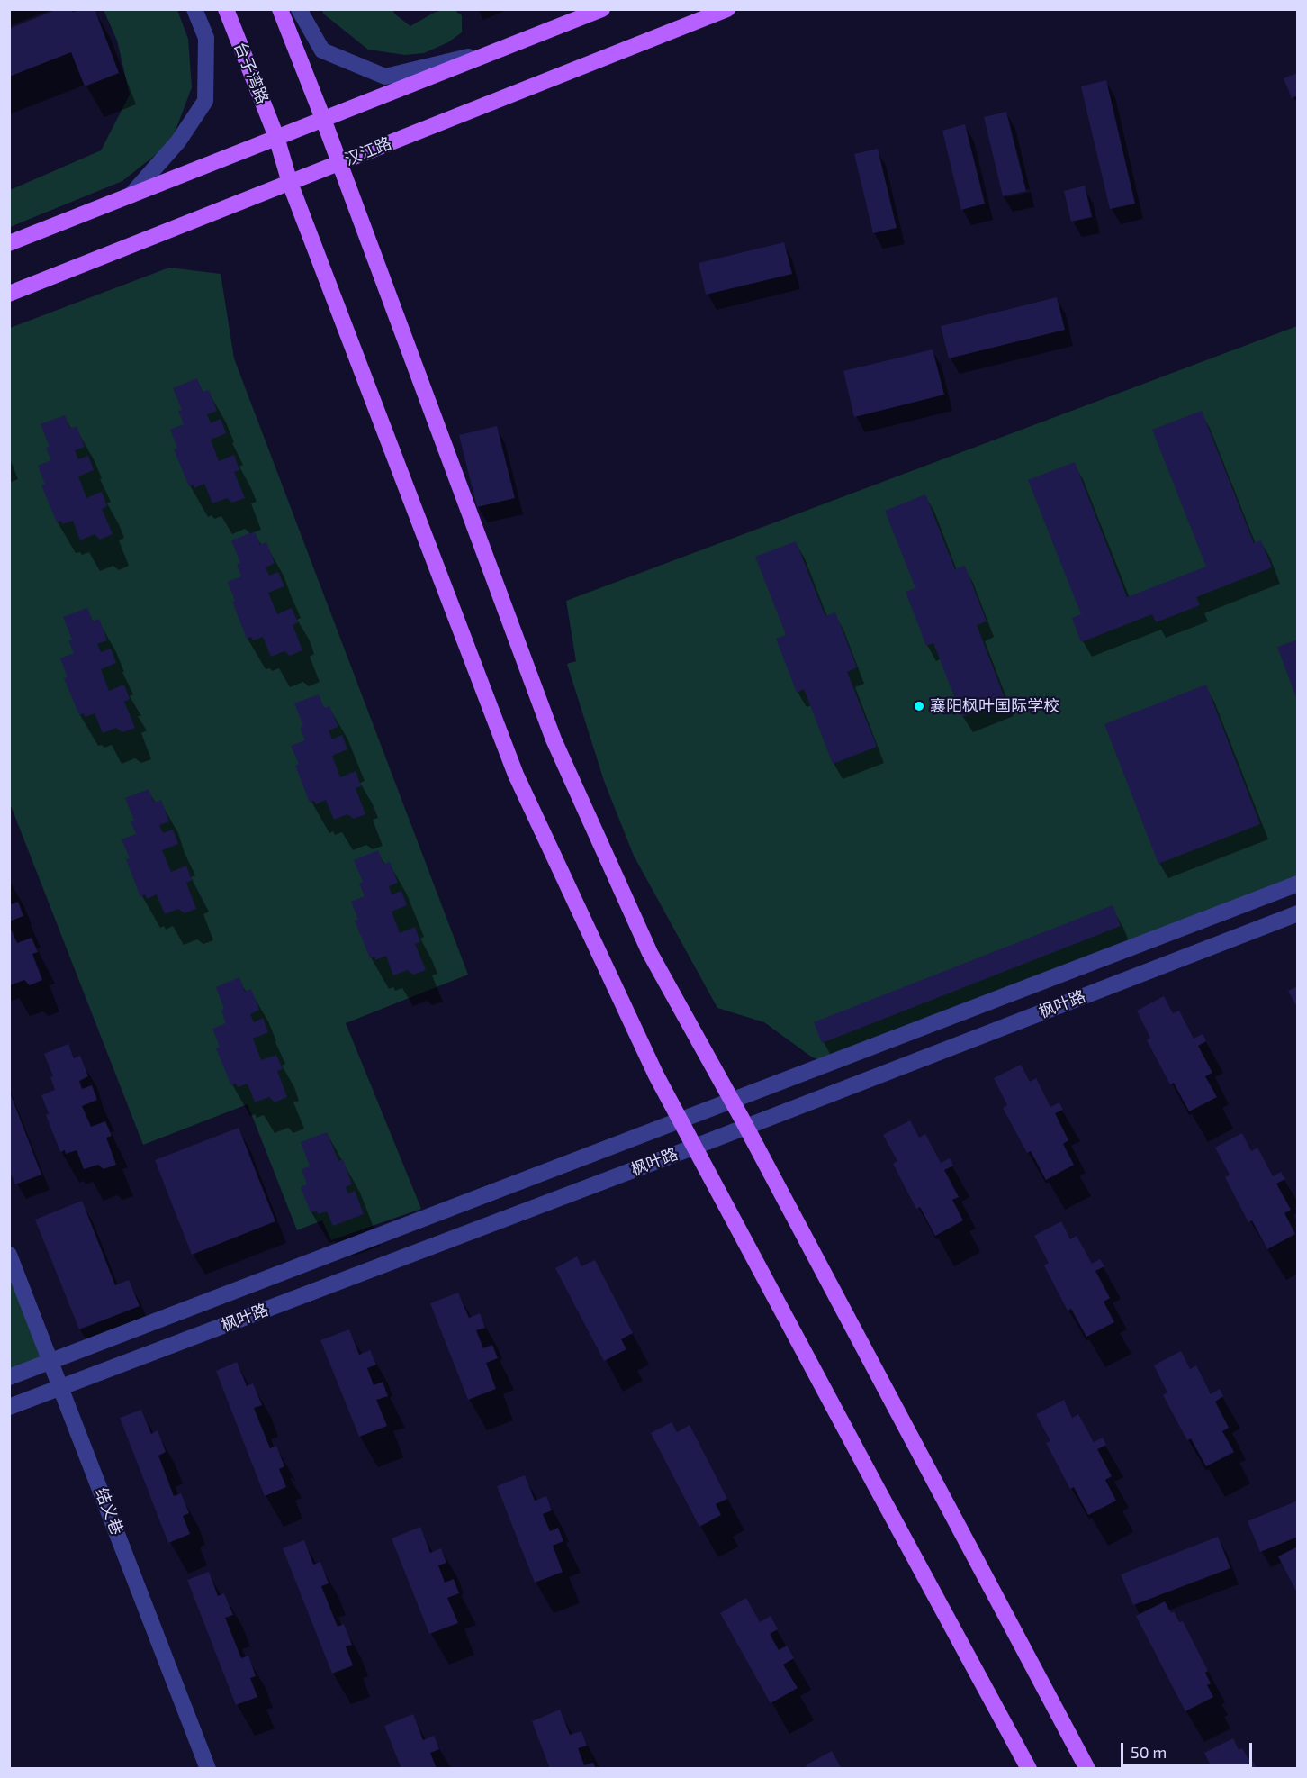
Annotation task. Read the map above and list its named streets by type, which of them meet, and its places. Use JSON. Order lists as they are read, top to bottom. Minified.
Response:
{"streets":{"main road":["台子湾路","汉江路"],"street":["枫叶路","结义巷"]},"crossings":[["台子湾路","汉江路"],["台子湾路","枫叶路"],["枫叶路","结义巷"]],"places":["襄阳枫叶国际学校"],"scale_bar":"50 m"}
